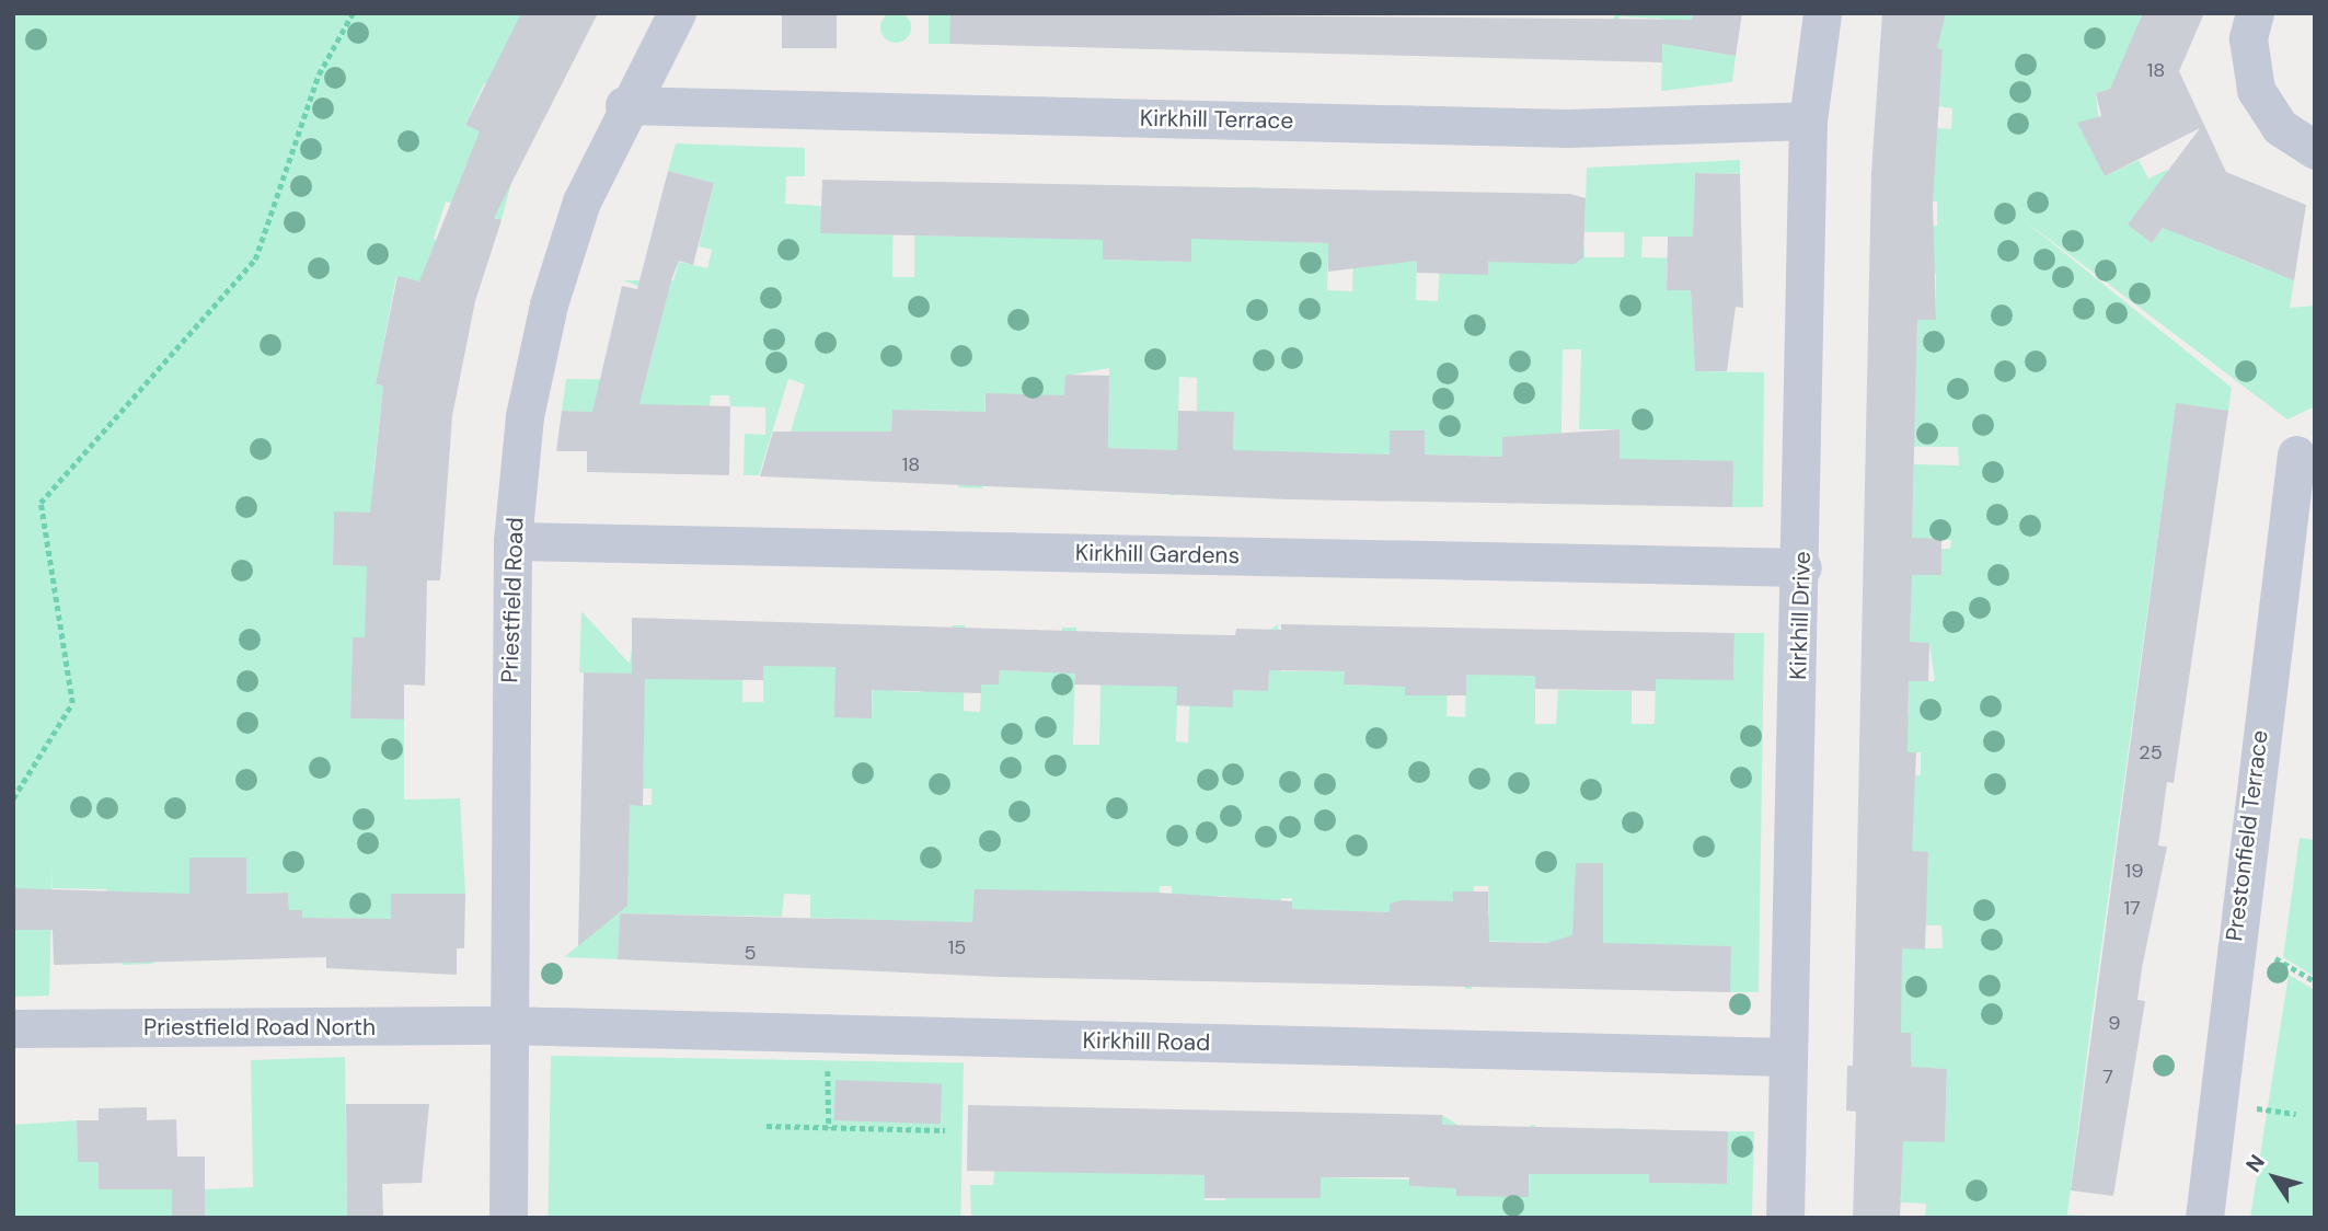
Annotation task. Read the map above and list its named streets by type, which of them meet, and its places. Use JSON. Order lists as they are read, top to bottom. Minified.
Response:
{"streets":{"street":["Kirkhill Terrace","Kirkhill Gardens","Priestfield Road","Kirkhill Drive","Prestonfield Terrace","Priestfield Road North","Kirkhill Road"]},"crossings":[["Kirkhill Terrace","Priestfield Road"],["Kirkhill Terrace","Kirkhill Drive"],["Kirkhill Gardens","Priestfield Road"],["Kirkhill Gardens","Kirkhill Drive"],["Priestfield Road","Priestfield Road North"],["Priestfield Road","Kirkhill Road"],["Kirkhill Drive","Kirkhill Road"],["Priestfield Road North","Kirkhill Road"]],"house_numbers":["18","18","25","19","17","15","5","9","7"],"north":"top left"}
